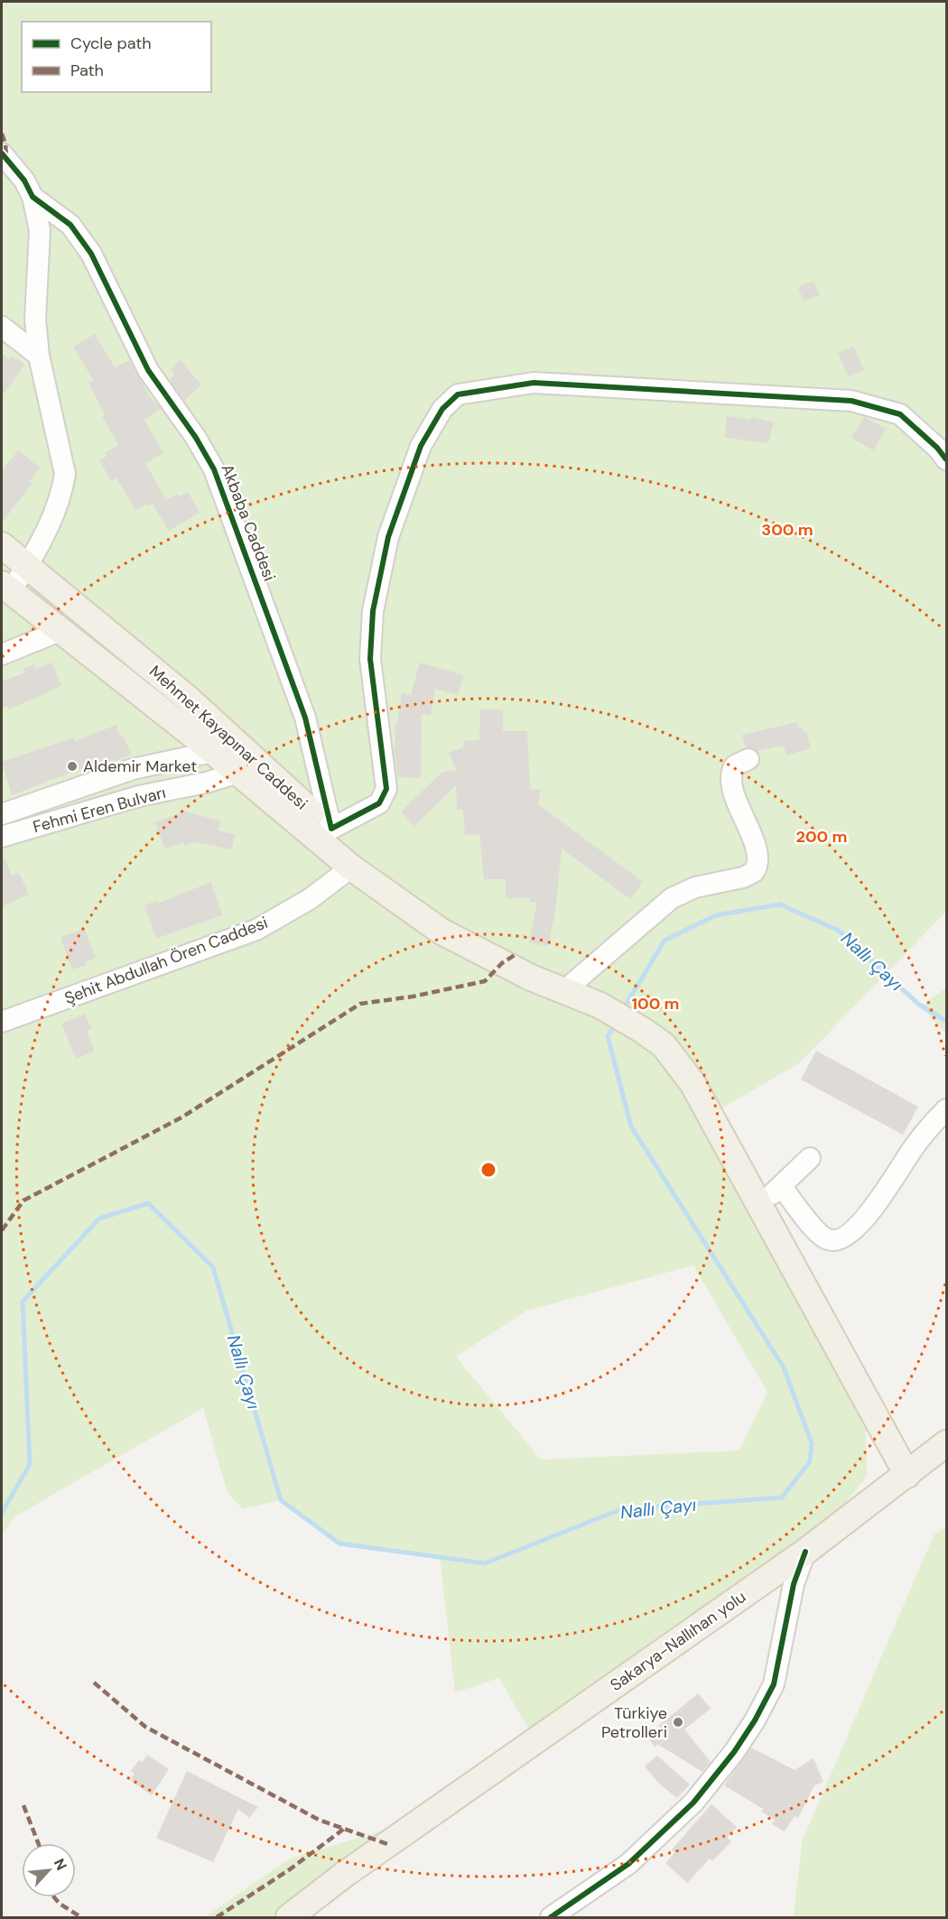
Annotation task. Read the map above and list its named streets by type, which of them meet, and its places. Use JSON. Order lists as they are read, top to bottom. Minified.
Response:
{"streets":{"main road":["Mehmet Kayapınar Caddesi","Sakarya-Nallıhan yolu"],"street":["Akbaba Caddesi","Fehmi Eren Bulvarı","Şehit Abdullah Ören Caddesi"]},"crossings":[["Akbaba Caddesi","Mehmet Kayapınar Caddesi"],["Mehmet Kayapınar Caddesi","Fehmi Eren Bulvarı"]],"water":["Nallı Çayı"],"places":["Aldemir Market","Türkiye Petrolleri"],"legend":["Cycle path","Path"],"north":"top right","rings":["300 m","200 m","100 m"]}
